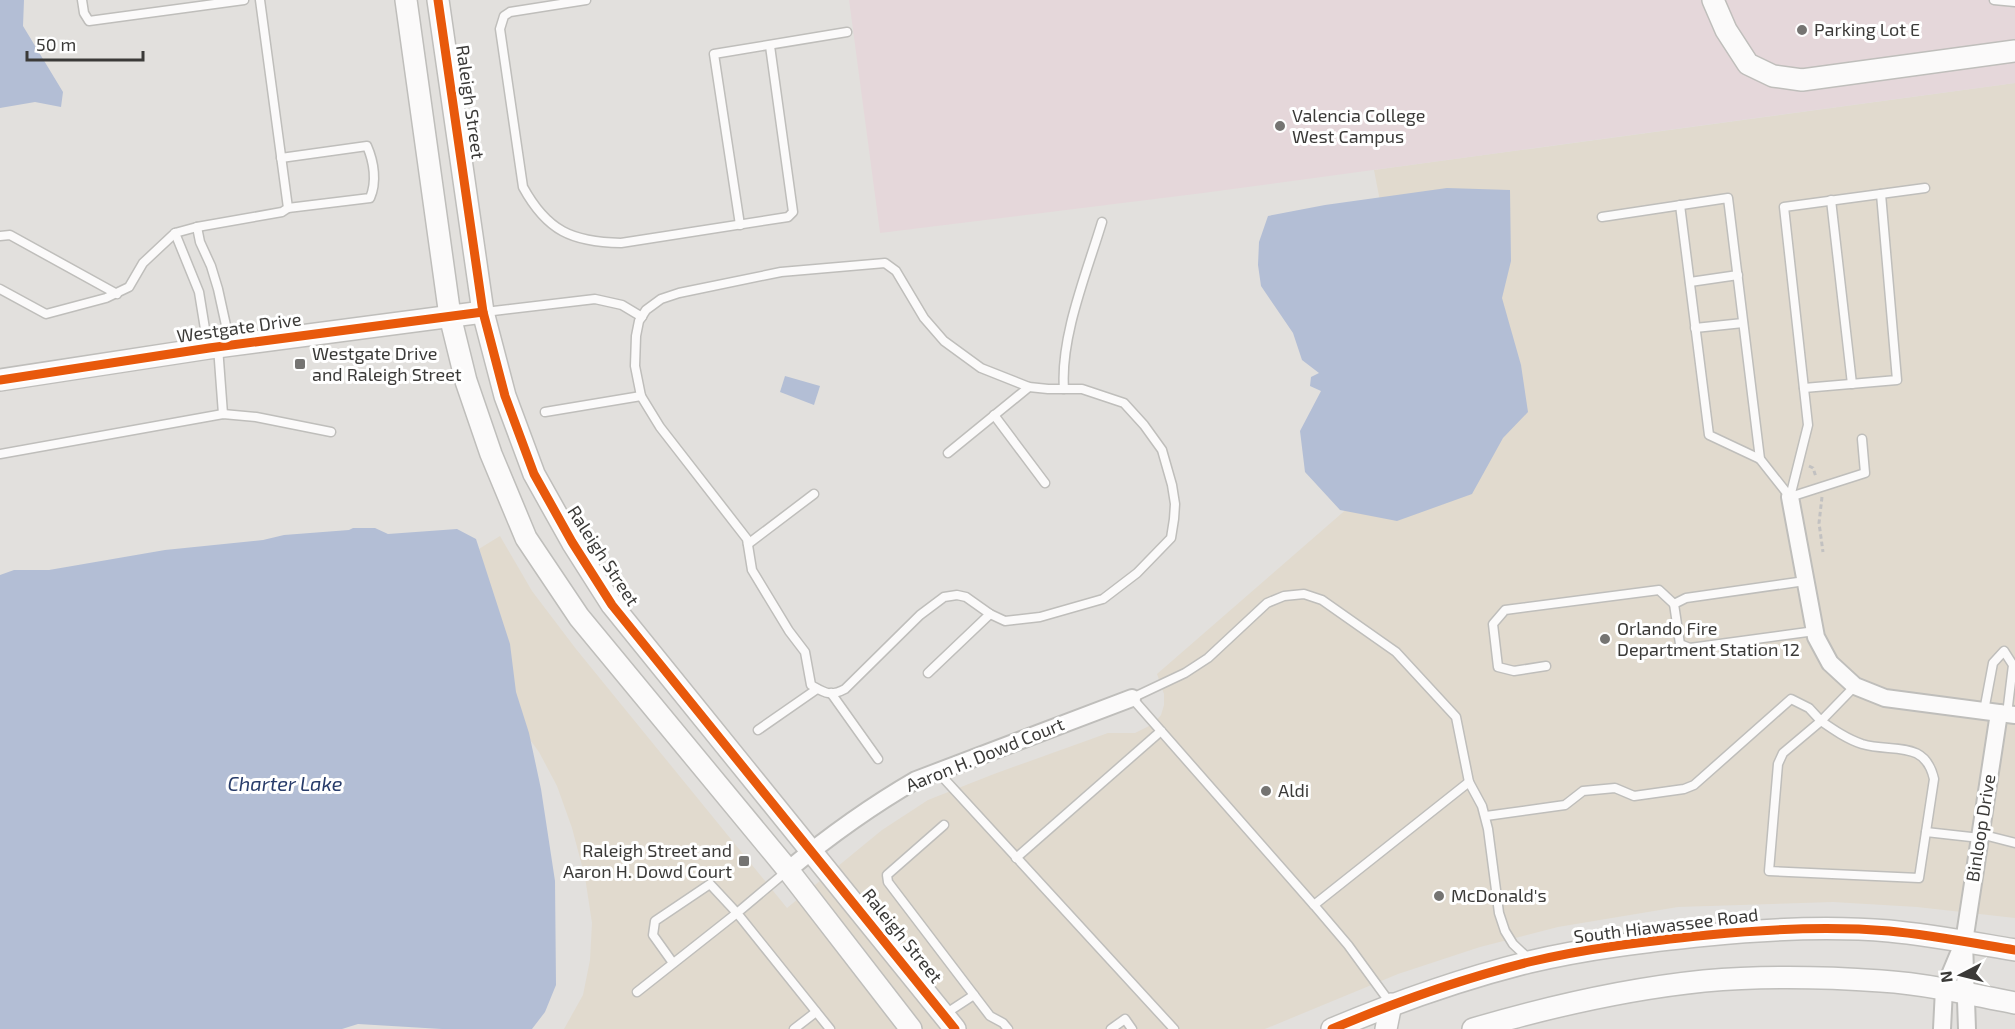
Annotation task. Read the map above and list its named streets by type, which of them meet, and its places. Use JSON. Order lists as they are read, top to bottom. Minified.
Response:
{"streets":{"street":["Raleigh Street","Westgate Drive","Aaron H. Dowd Court","Binloop Drive","South Hiawassee Road"]},"crossings":[["Raleigh Street","Westgate Drive"],["Raleigh Street","Aaron H. Dowd Court"],["Binloop Drive","South Hiawassee Road"]],"water":["Charter Lake"],"places":{"other":["Parking Lot E","Valencia College West Campus","Orlando Fire Department Station 12","Aldi","McDonald's"],"transit":["Westgate Drive and Raleigh Street","Raleigh Street and Aaron H. Dowd Court"]},"scale_bar":"50 m","north":"left"}
